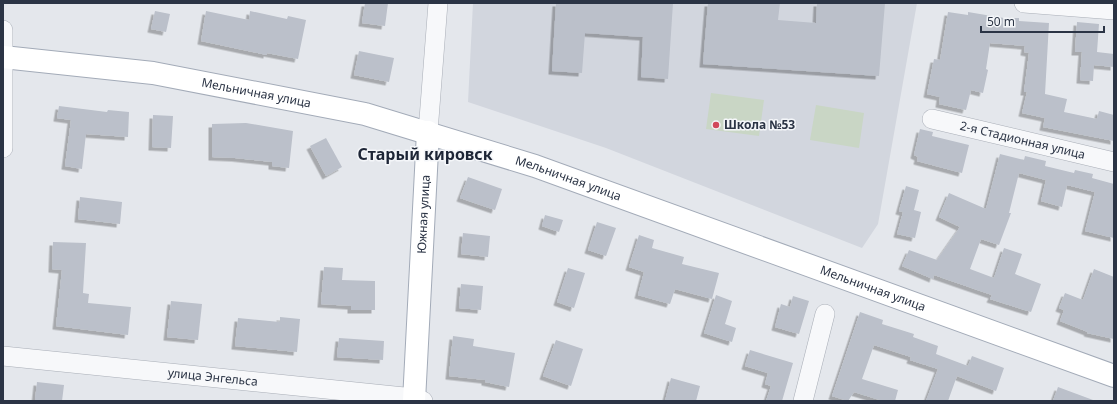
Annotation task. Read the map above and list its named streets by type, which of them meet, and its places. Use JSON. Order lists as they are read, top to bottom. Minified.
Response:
{"streets":{"main road":["Мельничная улица","Южная улица"],"street":["2-я Стадионная улица","улица Энгельса"]},"crossings":[["Мельничная улица","Южная улица"],["Южная улица","улица Энгельса"]],"districts":["Старый кировск"],"places":["Школа №53"],"scale_bar":"50 m"}
